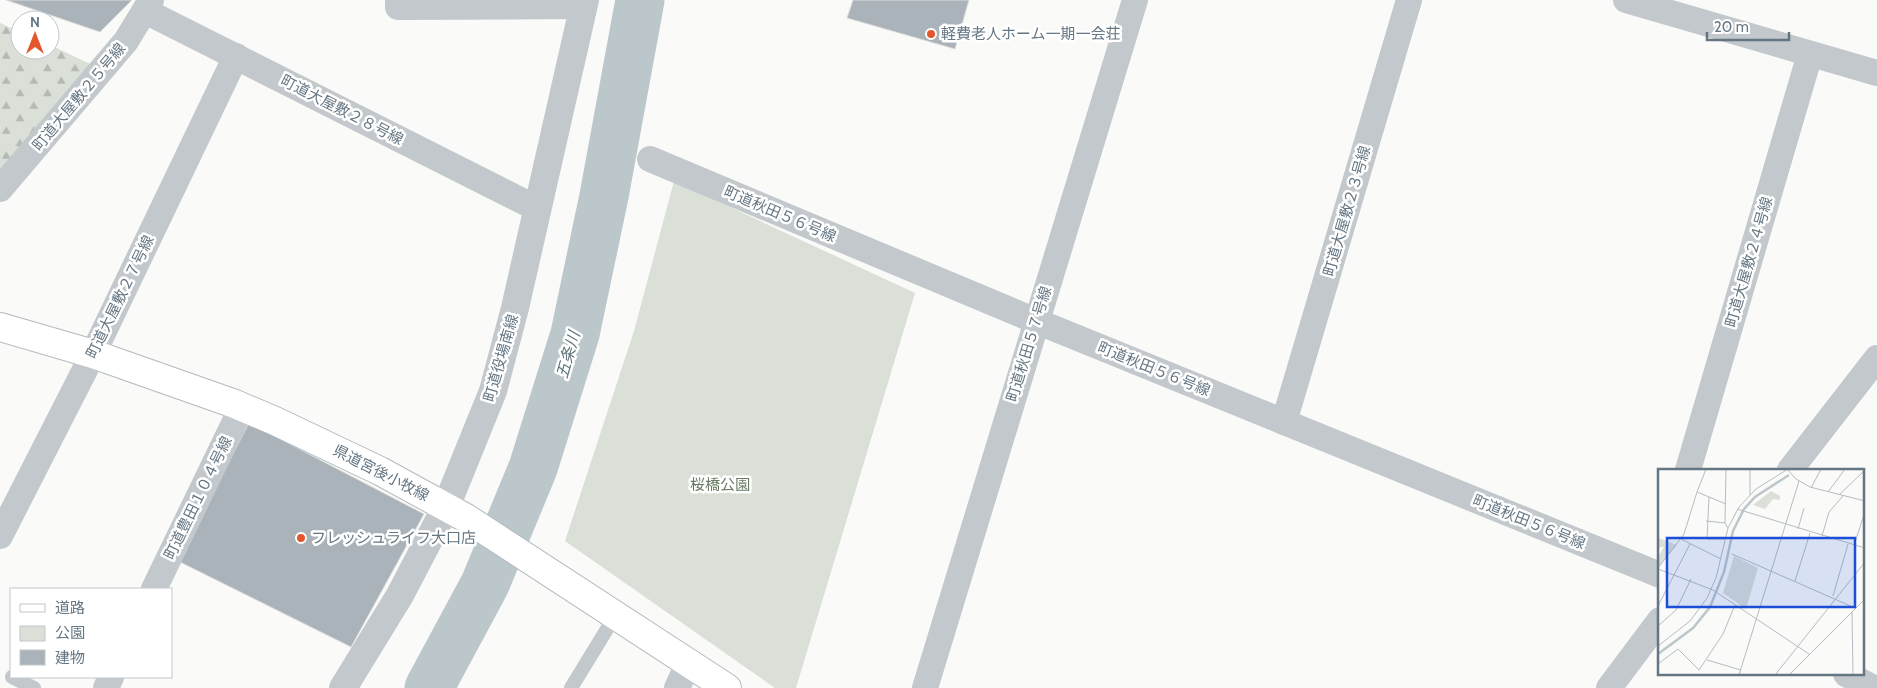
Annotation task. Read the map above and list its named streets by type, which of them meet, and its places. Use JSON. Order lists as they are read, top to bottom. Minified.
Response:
{"streets":{"main road":["県道宮後小牧線"],"street":["町道大屋敷２５号線","町道大屋敷２８号線","町道大屋敷２３号線","町道秋田５６号線","町道大屋敷２４号線","町道大屋敷２７号線","町道秋田５７号線","町道役場南線","町道豊田１０４号線"]},"crossings":[["町道大屋敷２５号線","町道大屋敷２８号線"],["町道大屋敷２８号線","町道大屋敷２７号線"],["町道大屋敷２８号線","町道役場南線"],["町道大屋敷２３号線","町道秋田５６号線"],["町道秋田５６号線","町道秋田５７号線"],["町道大屋敷２７号線","県道宮後小牧線"],["町道役場南線","県道宮後小牧線"],["県道宮後小牧線","町道豊田１０４号線"]],"water":["五条川"],"parks":["桜橋公園"],"places":["軽費老人ホーム一期一会荘","フレッシュライフ大口店"],"legend":["道路","公園","建物"],"scale_bar":"20 m","north":"top"}
